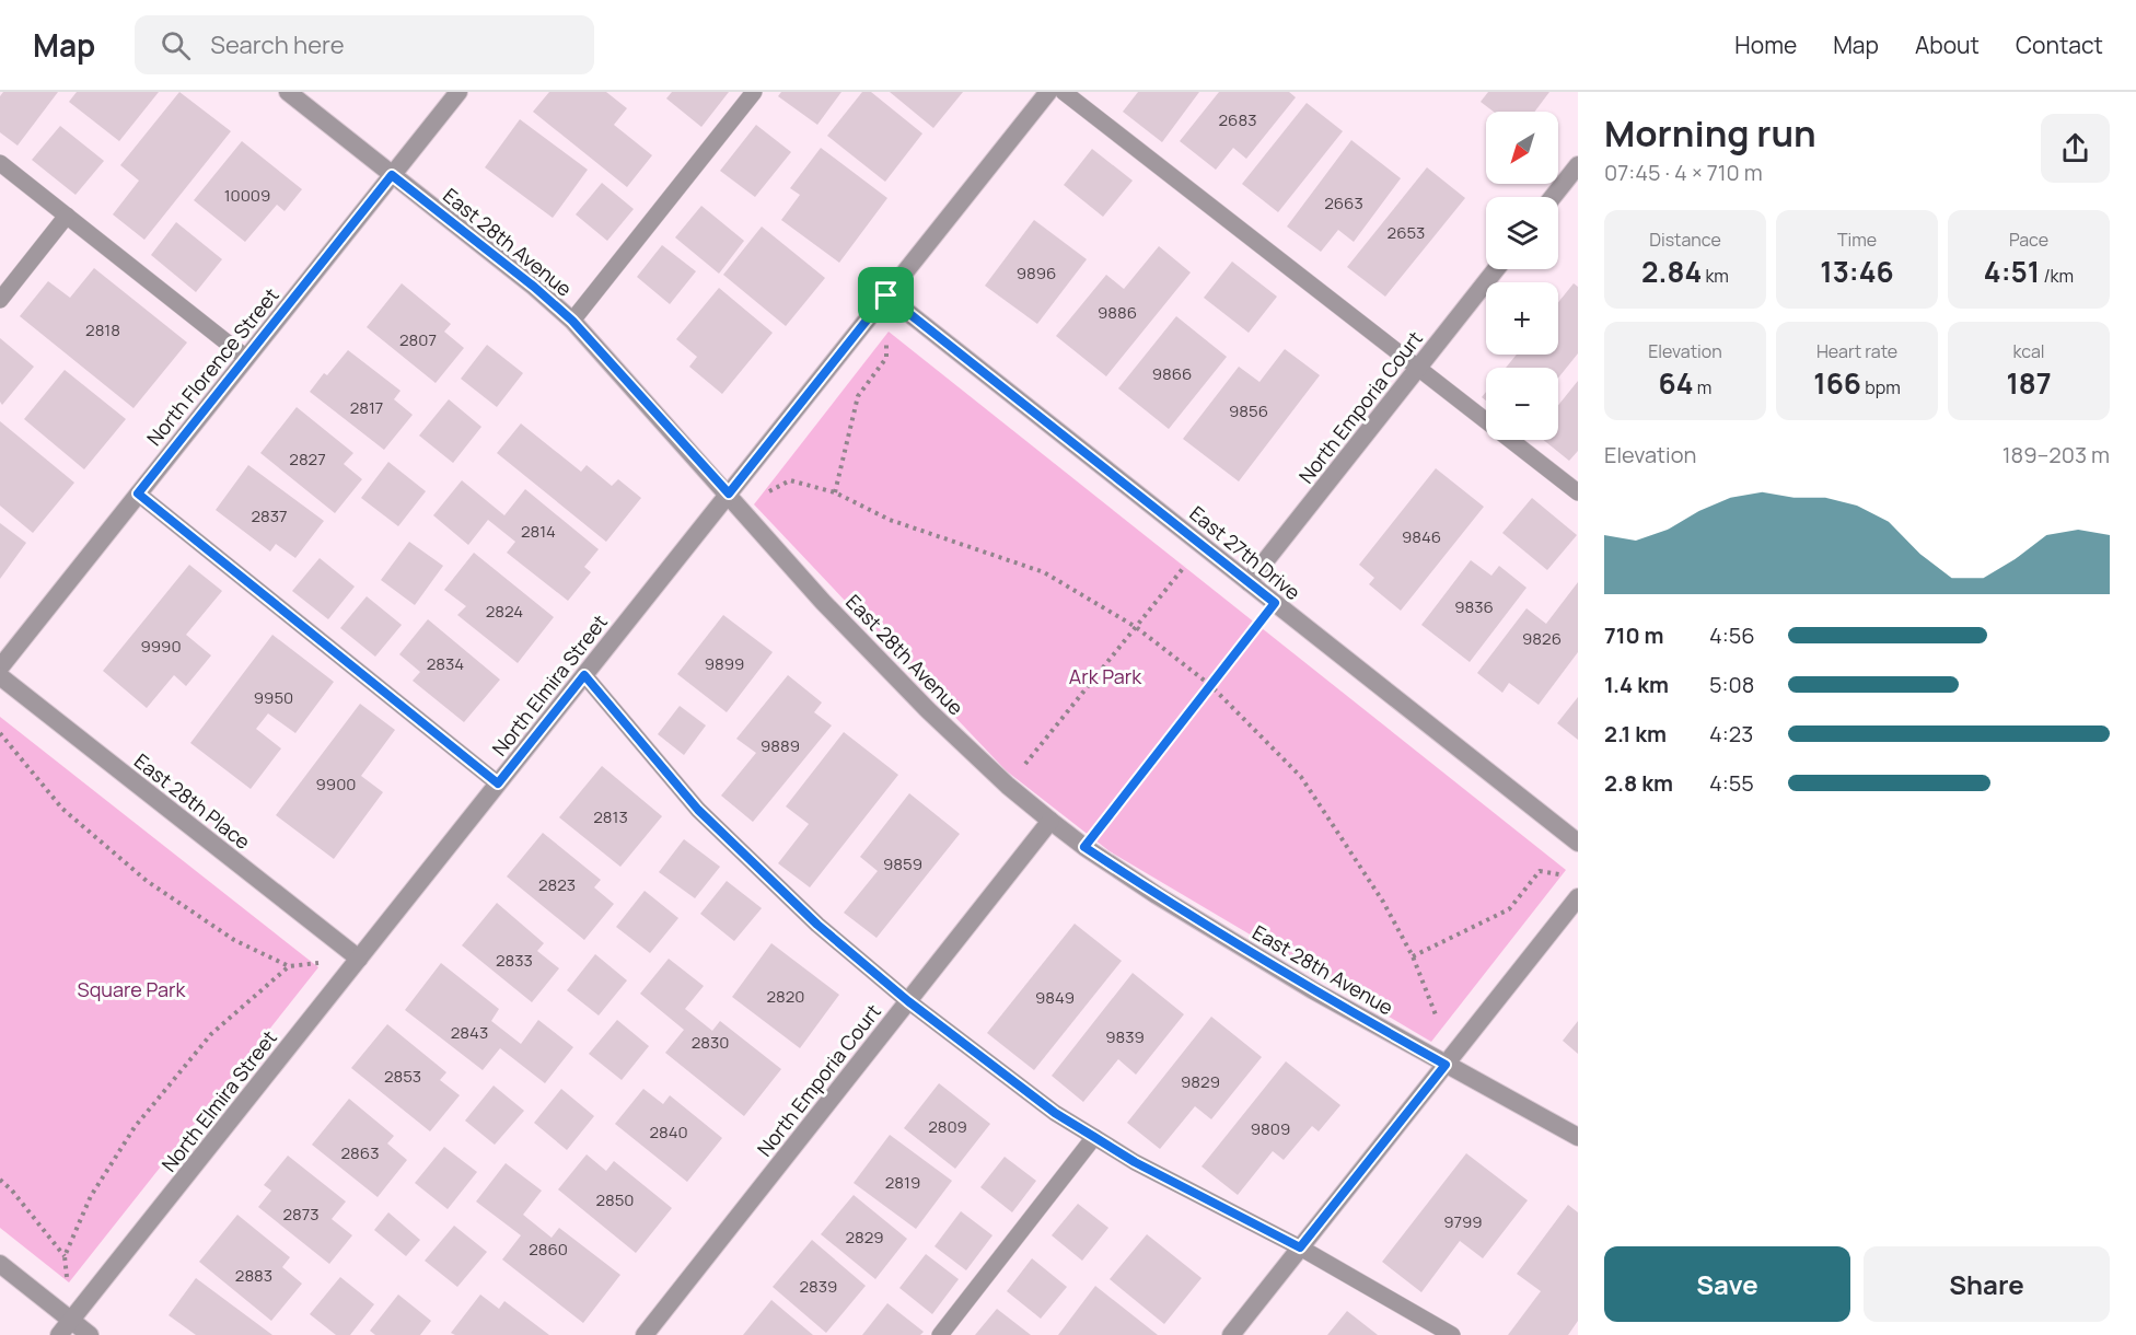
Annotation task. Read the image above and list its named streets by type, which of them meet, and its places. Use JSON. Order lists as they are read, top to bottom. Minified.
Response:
{"streets":{"street":["East 28th Avenue","North Florence Street","North Emporia Court","East 27th Drive","North Elmira Street","East 28th Place"]},"crossings":[["East 28th Avenue","North Florence Street"],["East 28th Avenue","North Emporia Court"],["East 28th Avenue","North Elmira Street"],["North Emporia Court","East 27th Drive"],["East 27th Drive","North Elmira Street"],["North Elmira Street","East 28th Place"]],"parks":["Ark Park","Square Park"],"house_numbers":["2683","10009","2663","2653","9896","9886","2818","2807","9866","2817","9856","2827","2837","2814","9846","9836","2824","9826","9990","2834","9899","9950","9889","9900","2813","9859","2823","2833","2820","9849","2843","9839","2830","2853","9829","2809","9809","2840","2863","2819","2850","2873","9799","2829","2860","2883","2839"],"north":"bottom left","page":{"header":"Map","search":"Search here","nav":["Home","Map","About","Contact"],"heading":["Morning run","07:45 · 4 × 710 m"],"map_buttons":["+","−"],"stats":[["Distance","2.84 km"],["Time","13:46"],["Pace","4:51 /km"],["Elevation","64 m"],["Heart rate","166 bpm"],["kcal","187"]],"chart":["Elevation","189–203 m"],"list":[{"name":"710 m","note":"4:56"},{"name":"1.4 km","note":"5:08"},{"name":"2.1 km","note":"4:23"},{"name":"2.8 km","note":"4:55"}],"buttons":["Save","Share"]}}
